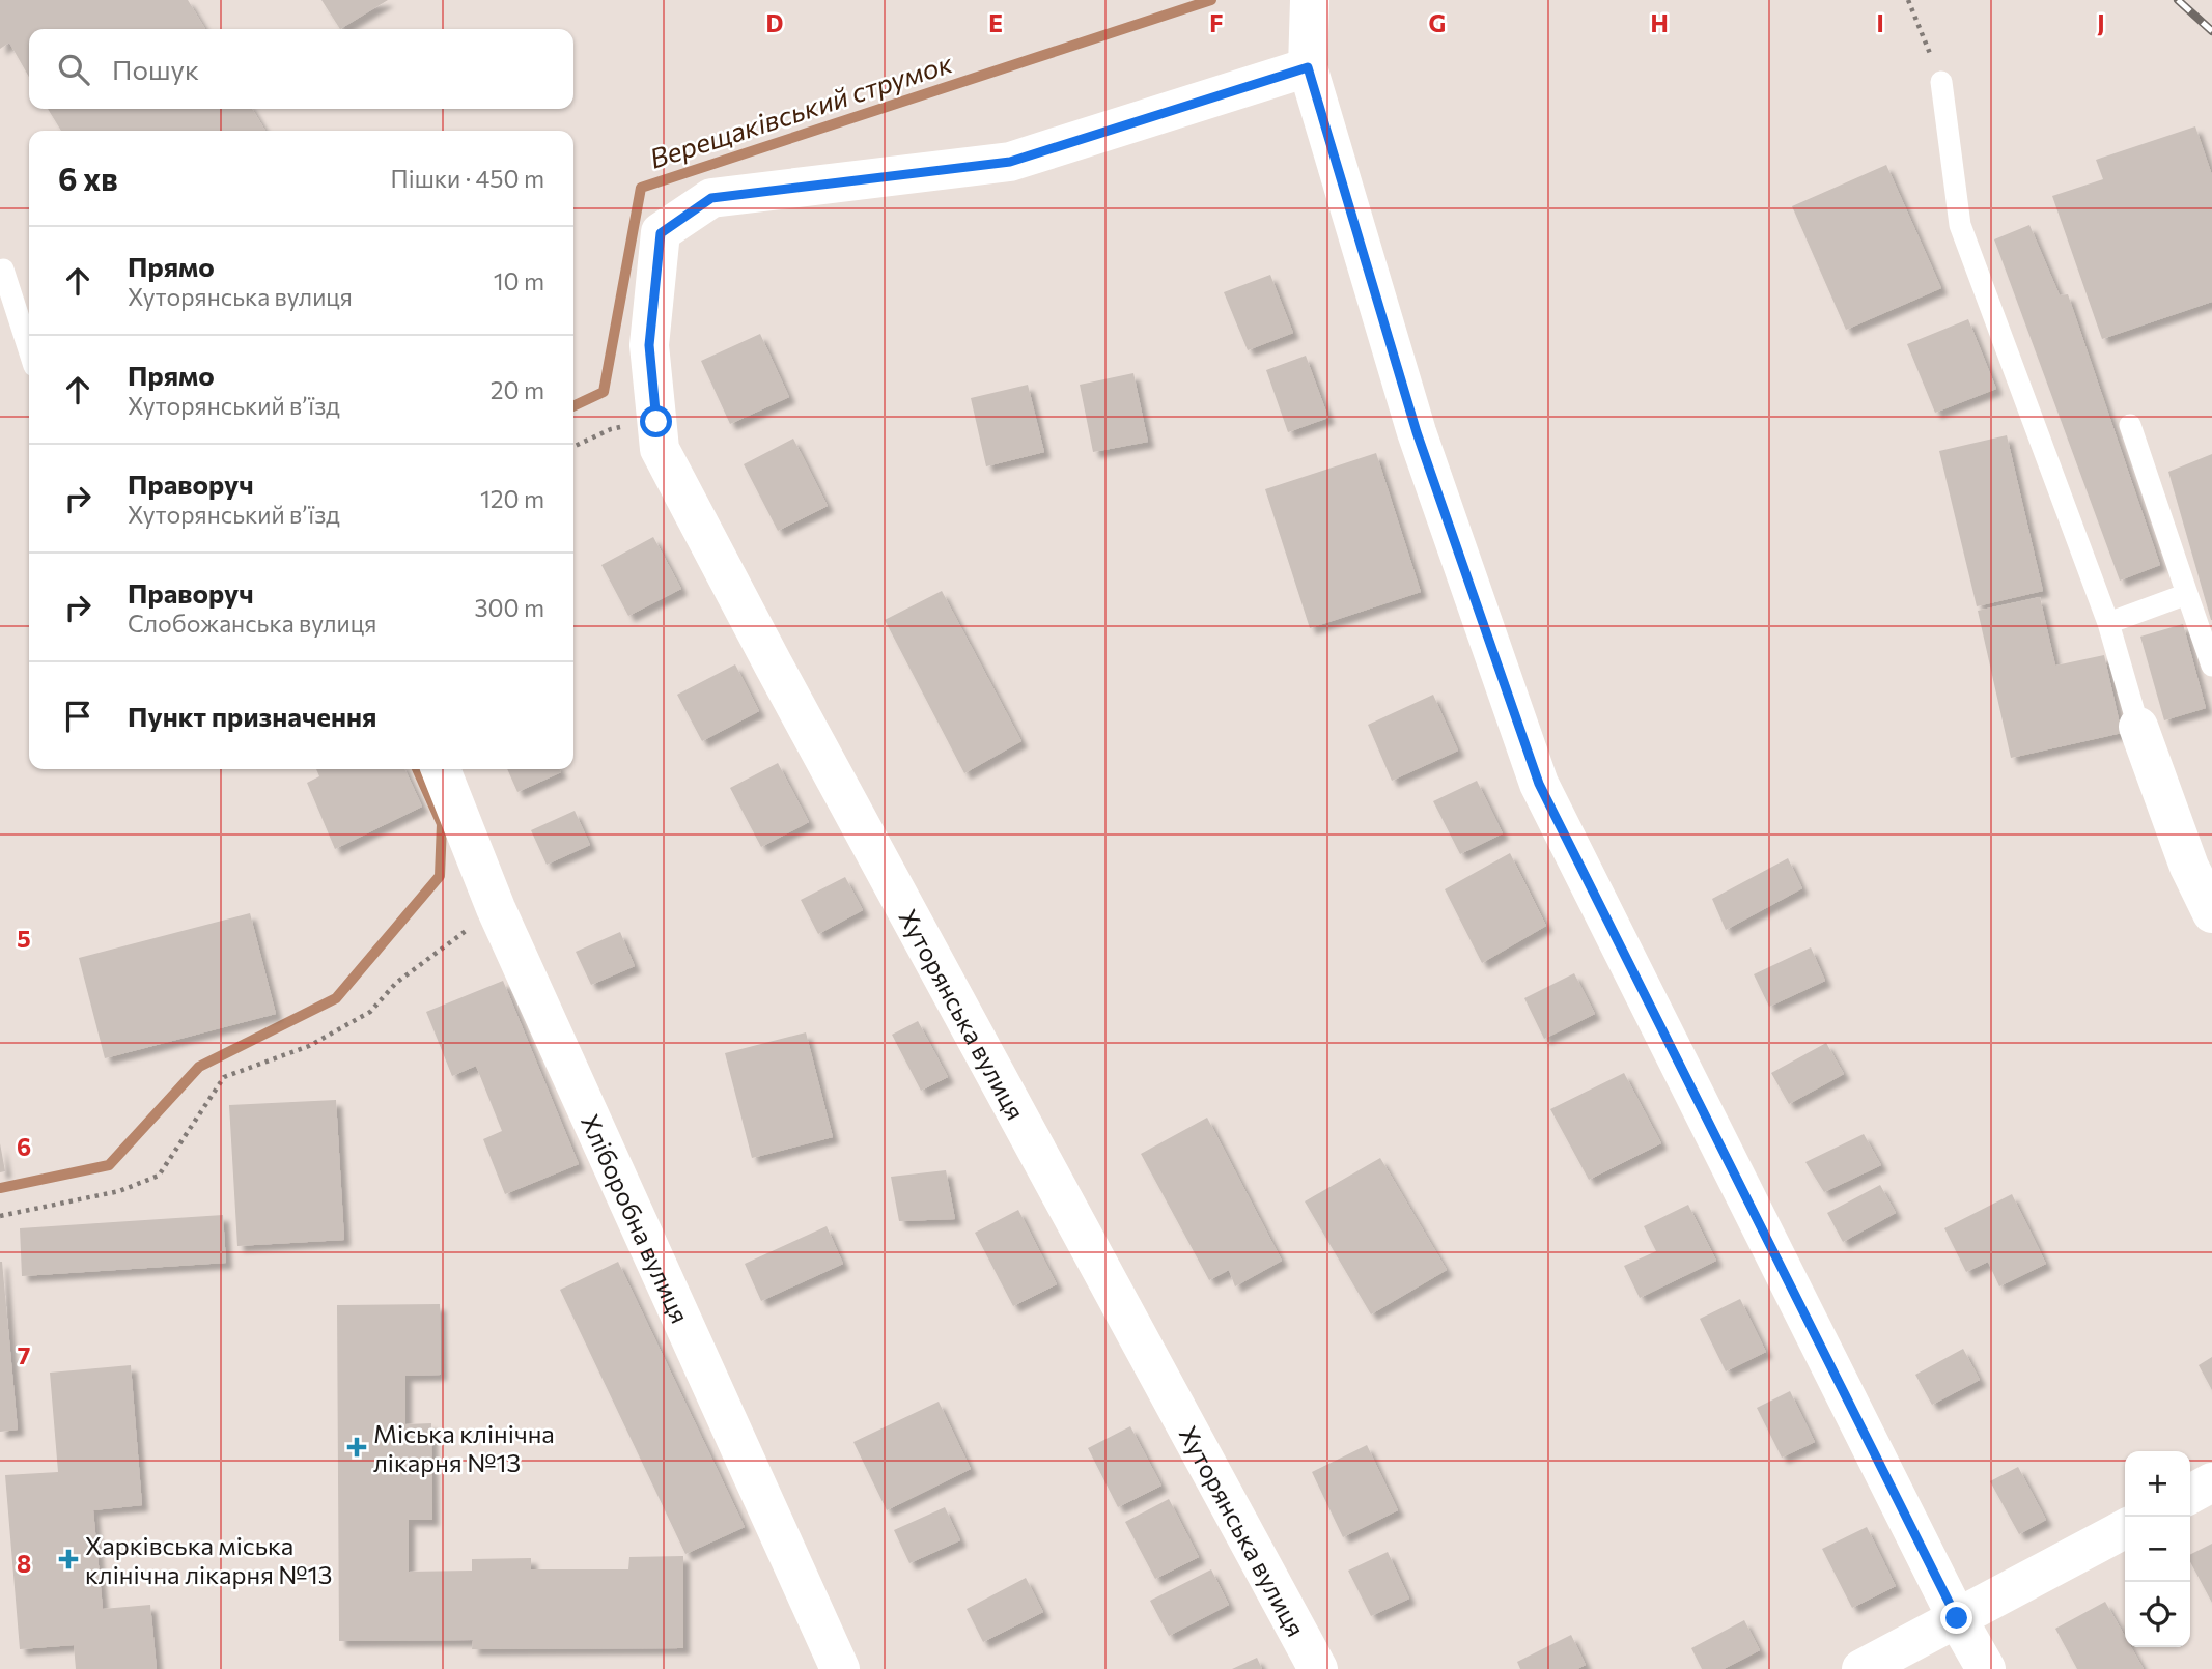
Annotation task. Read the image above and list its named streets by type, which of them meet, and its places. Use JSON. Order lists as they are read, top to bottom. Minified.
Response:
{"streets":{"street":["Хуторянська вулиця","Хліборобна вулиця"]},"water":["Верещаківський струмок"],"places":{"health":["Міська клінічна лікарня №13","Харківська міська клінічна лікарня №13"]},"page":{"search":"Пошук","heading":["6 хв","Пішки · 450 m"],"list":[["Прямо","Хуторянська вулиця","10 m"],["Прямо","Хуторянський в’їзд","20 m"],["Праворуч","Хуторянський в’їзд","120 m"],["Праворуч","Слобожанська вулиця","300 m"],"Пункт призначення"],"map_buttons":["+","−"]},"grid":{"columns":["D","E","F","G","H","I","J"],"rows":["5","6","7","8"]}}
